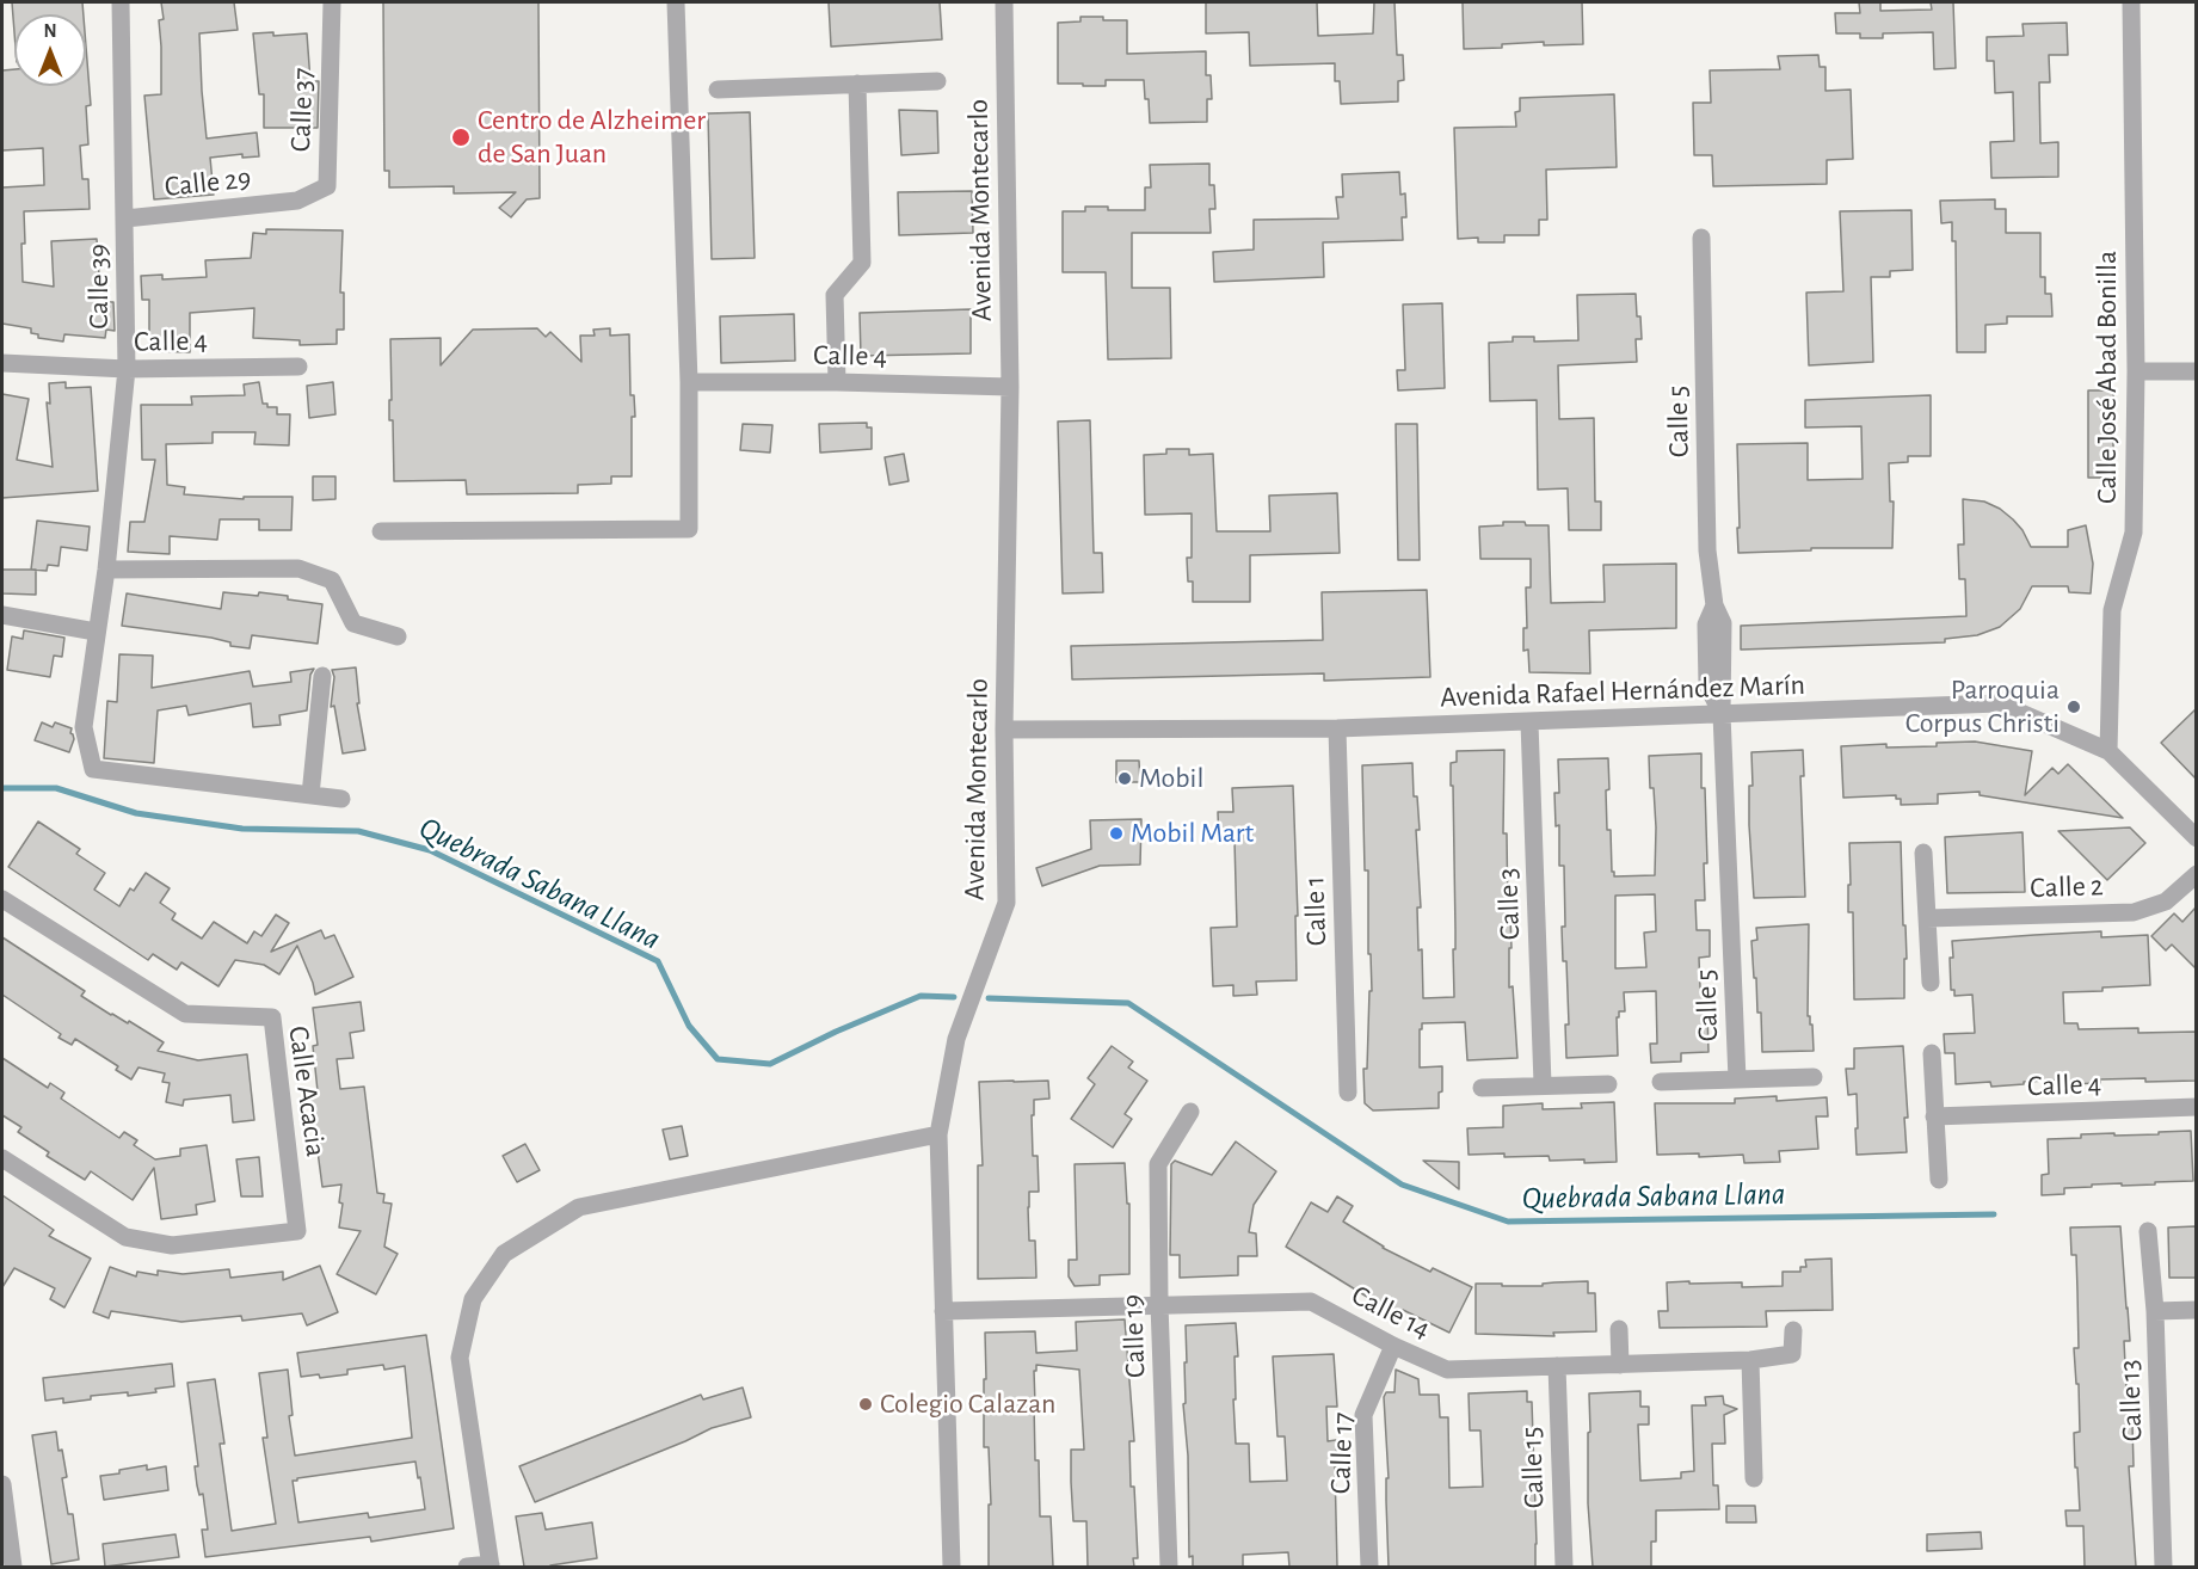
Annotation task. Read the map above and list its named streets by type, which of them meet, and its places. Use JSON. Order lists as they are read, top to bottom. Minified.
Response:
{"streets":{"street":["Calle 37","Calle 29","Avenida Montecarlo","Calle 39","Calle 4","Calle José Abad Bonilla","Calle 5","Avenida Rafael Hernández Marín","Calle 2","Calle 3","Calle 1","Calle Acacia","Calle 14","Calle 19","Calle 13","Calle 17","Calle 15"]},"crossings":[["Calle 37","Calle 29"],["Calle 29","Calle 39"],["Avenida Montecarlo","Calle 4"],["Avenida Montecarlo","Avenida Rafael Hernández Marín"],["Avenida Montecarlo","Calle 14"],["Calle 39","Calle 4"],["Calle José Abad Bonilla","Avenida Rafael Hernández Marín"],["Calle 5","Avenida Rafael Hernández Marín"],["Avenida Rafael Hernández Marín","Calle 3"],["Avenida Rafael Hernández Marín","Calle 1"],["Calle 14","Calle 19"],["Calle 14","Calle 17"],["Calle 14","Calle 15"]],"water":["Quebrada Sabana Llana"],"places":["Centro de Alzheimer de San Juan","Parroquia Corpus Christi","Mobil","Mobil Mart","Colegio Calazan"],"north":"top"}
